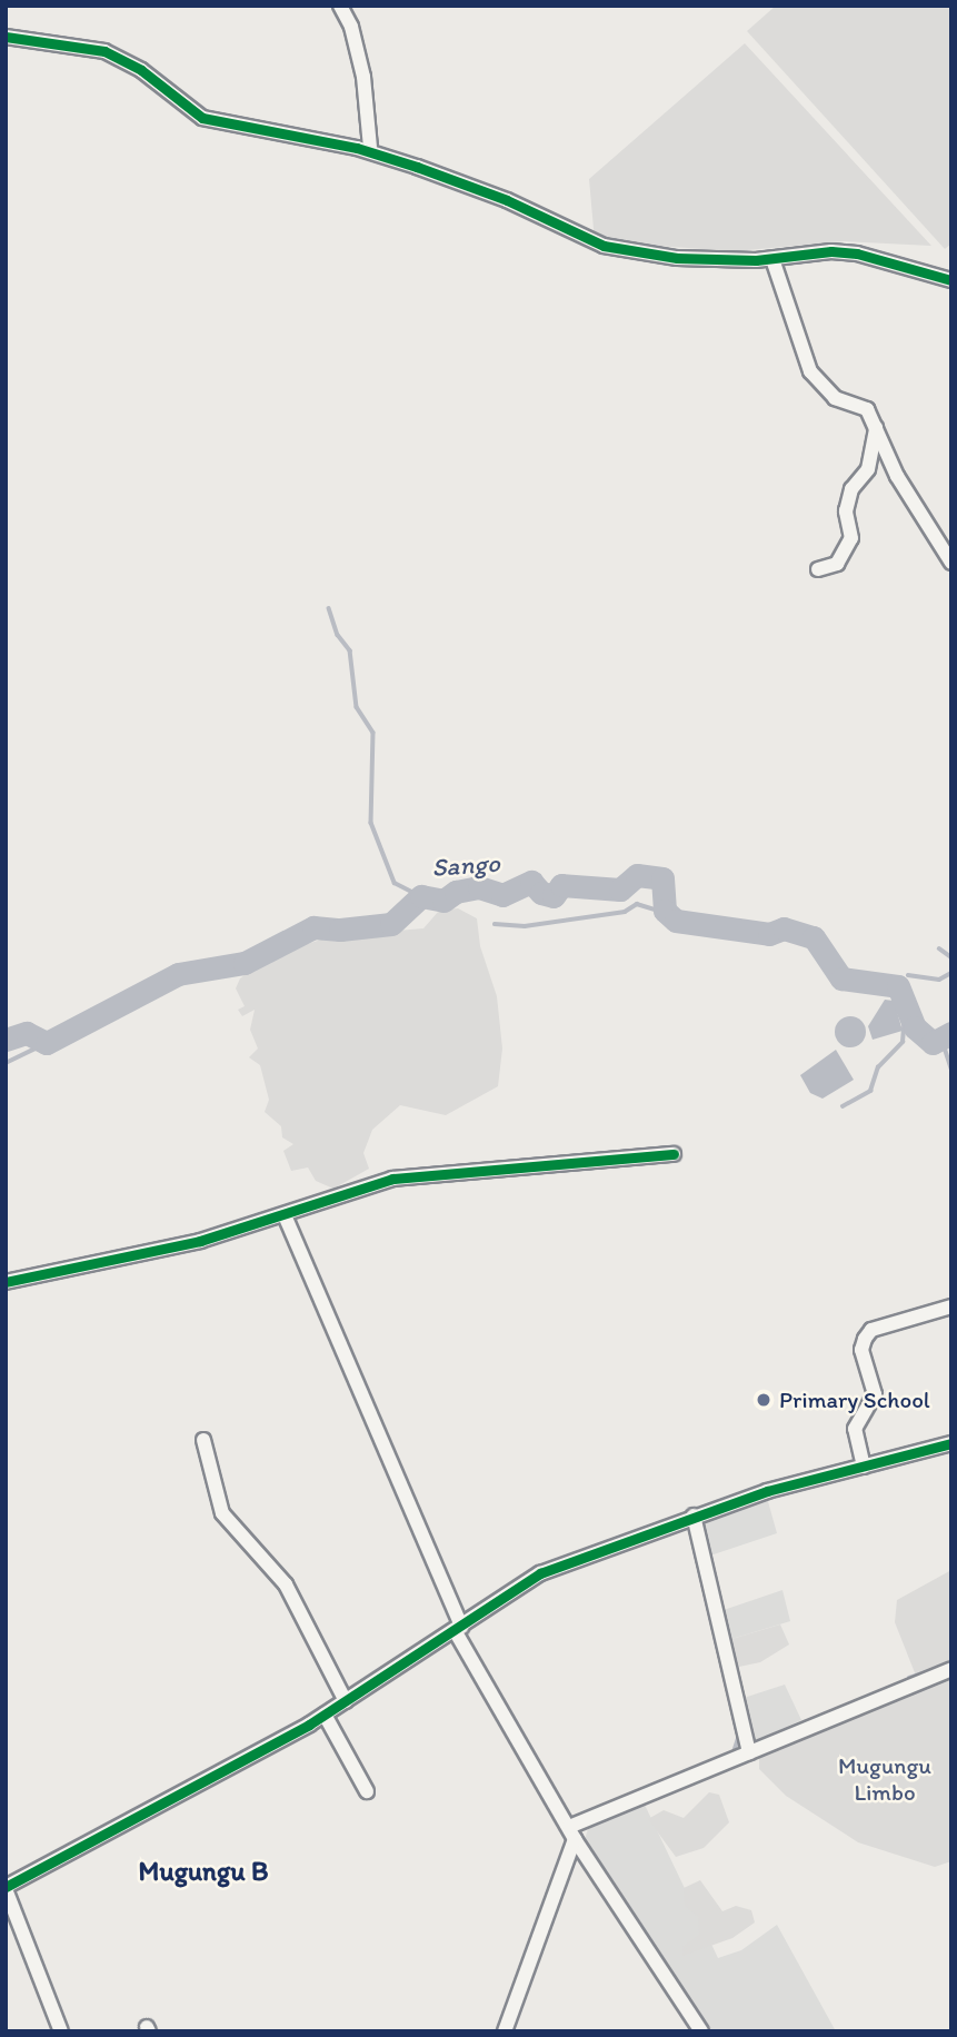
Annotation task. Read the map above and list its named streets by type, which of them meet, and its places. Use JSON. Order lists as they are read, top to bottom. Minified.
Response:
{"districts":["Mugungu B"],"water":["Sango"],"parks":["Mugungu Limbo"],"places":["Primary School"]}
